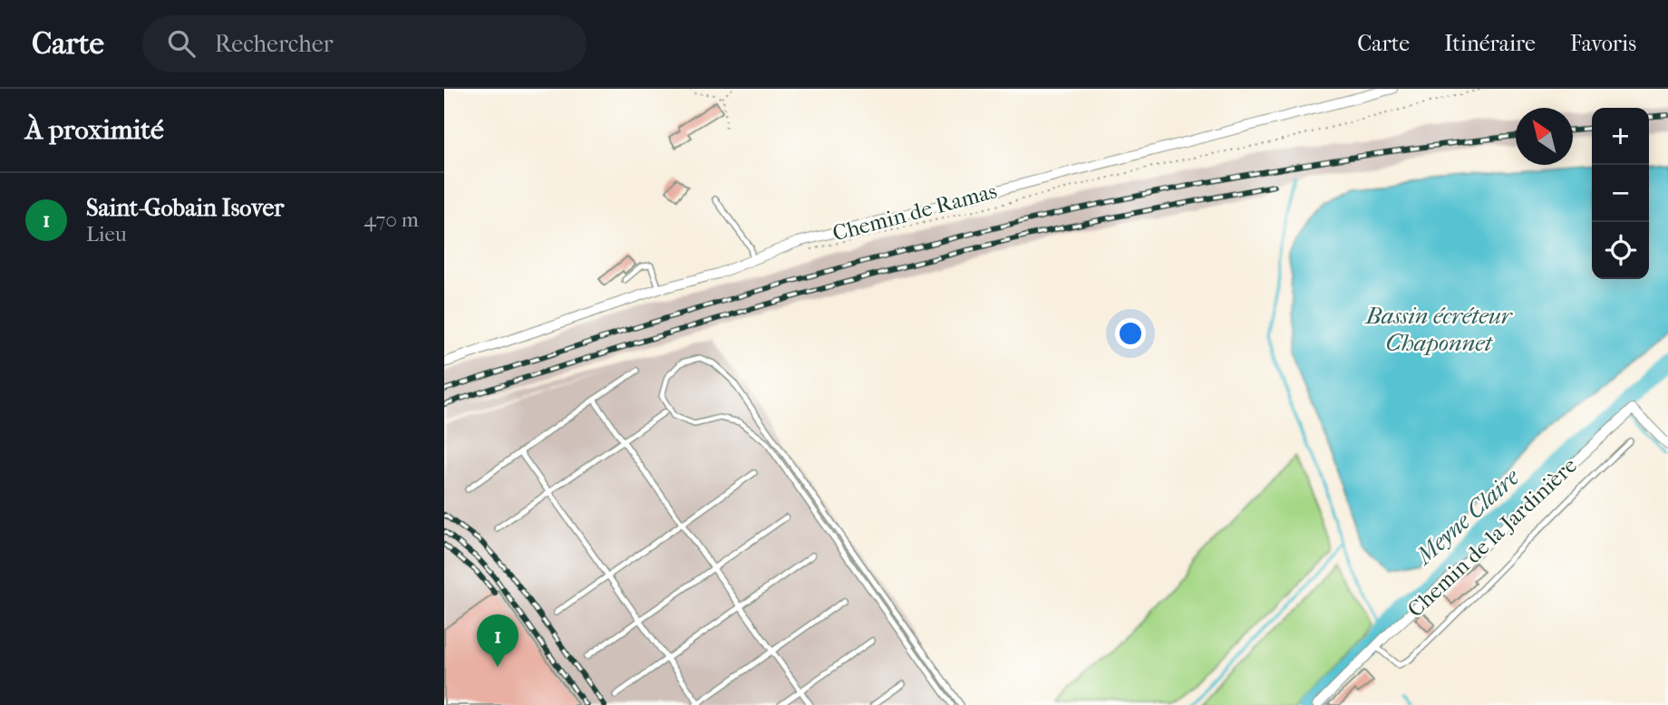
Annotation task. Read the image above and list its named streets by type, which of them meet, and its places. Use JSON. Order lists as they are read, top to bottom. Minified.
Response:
{"streets":{"street":["Chemin de Ramas","Chemin de la Jardinière"]},"water":["Bassin écréteur Chaponnet","Meyne Claire"],"north":"top left","page":{"header":"Carte","search":"Rechercher","nav":["Carte","Itinéraire","Favoris"],"heading":"À proximité","map_buttons":["+","−"],"list":[{"mark":"1","name":"Saint-Gobain Isover","note":"Lieu","value":"470 m"}],"pins":"1"}}
